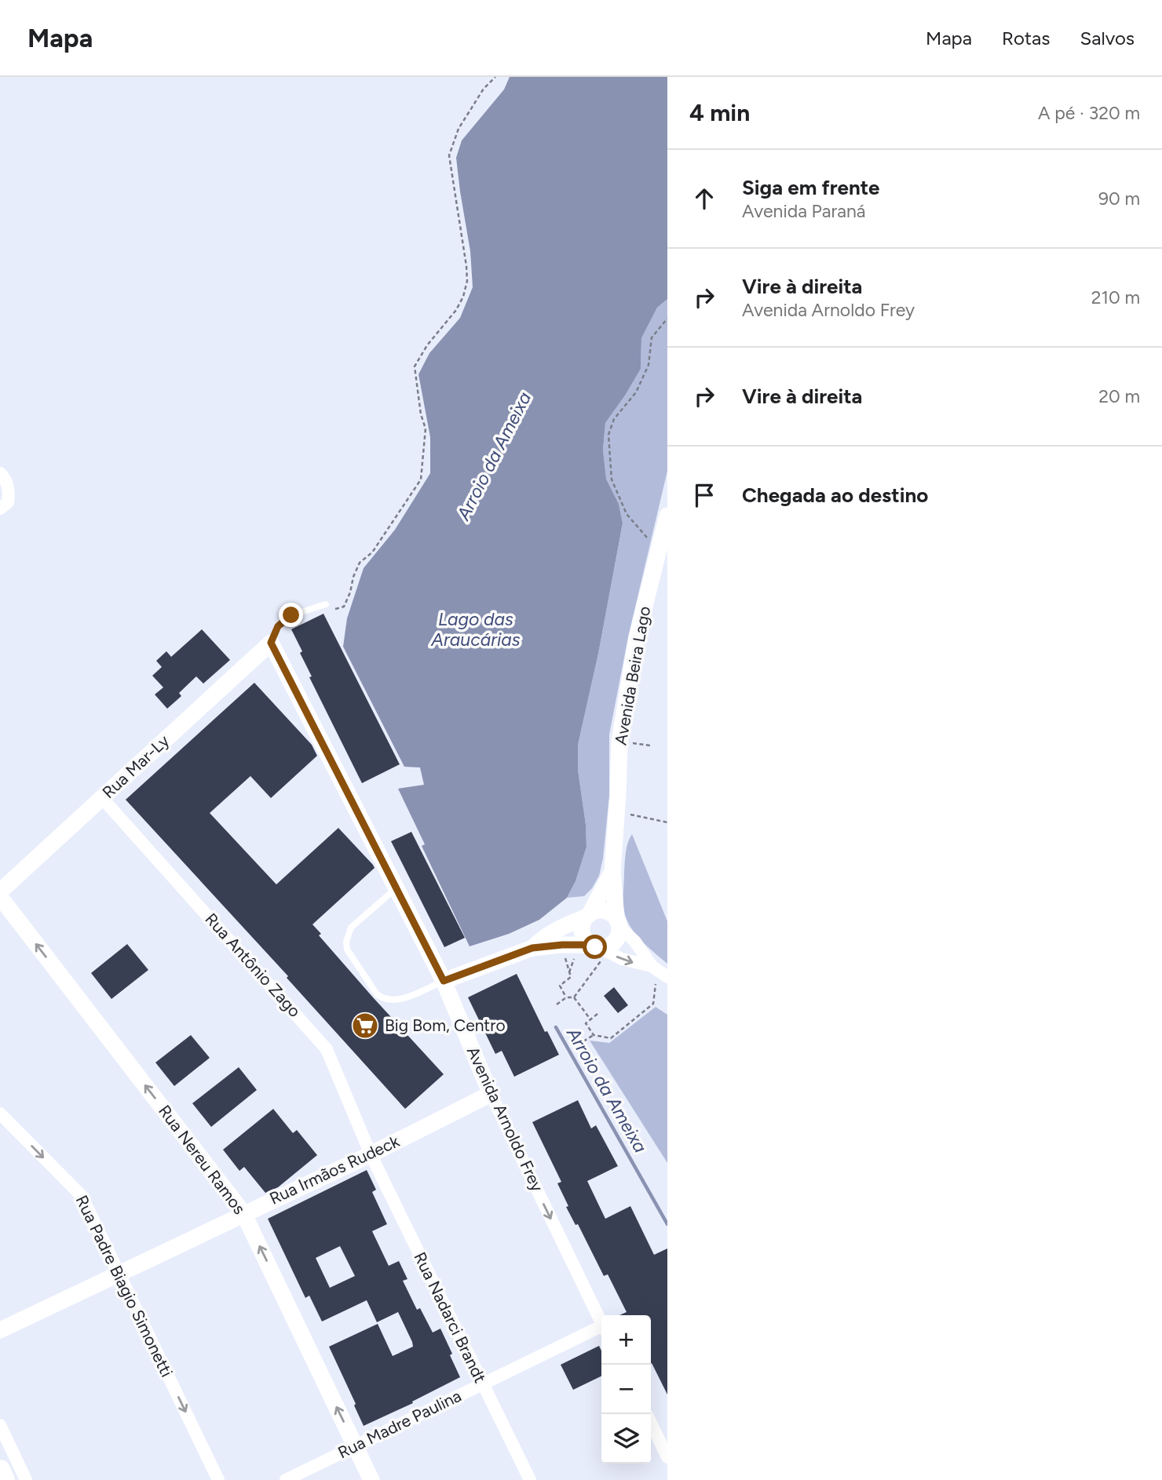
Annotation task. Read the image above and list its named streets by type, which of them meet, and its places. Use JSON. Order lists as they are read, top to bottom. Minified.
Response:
{"streets":{"street":["Avenida Beira Lago","Rua Mar-Ly","Rua Antônio Zago","Avenida Arnoldo Frey","Rua Nereu Ramos","Rua Irmãos Rudeck","Rua Padre Biagio Simonetti","Rua Nadarci Brandt","Rua Madre Paulina"]},"crossings":[["Rua Mar-Ly","Rua Antônio Zago"],["Rua Mar-Ly","Avenida Arnoldo Frey"],["Rua Antônio Zago","Rua Irmãos Rudeck"],["Rua Antônio Zago","Rua Nadarci Brandt"],["Avenida Arnoldo Frey","Rua Irmãos Rudeck"],["Rua Nereu Ramos","Rua Irmãos Rudeck"],["Rua Nereu Ramos","Rua Madre Paulina"],["Rua Irmãos Rudeck","Rua Padre Biagio Simonetti"],["Rua Irmãos Rudeck","Rua Nadarci Brandt"],["Rua Nadarci Brandt","Rua Madre Paulina"]],"one_way":["Rua Nereu Ramos","Rua Padre Biagio Simonetti"],"water":["Arroio da Ameixa","Lago das Araucárias"],"places":{"supermarket":["Big Bom, Centro"]},"page":{"header":"Mapa","nav":["Mapa","Rotas","Salvos"],"heading":["4 min","A pé · 320 m"],"list":[["Siga em frente","Avenida Paraná","90 m"],["Vire à direita","Avenida Arnoldo Frey","210 m"],["Vire à direita","20 m"],"Chegada ao destino"],"map_buttons":["+","−"]}}
